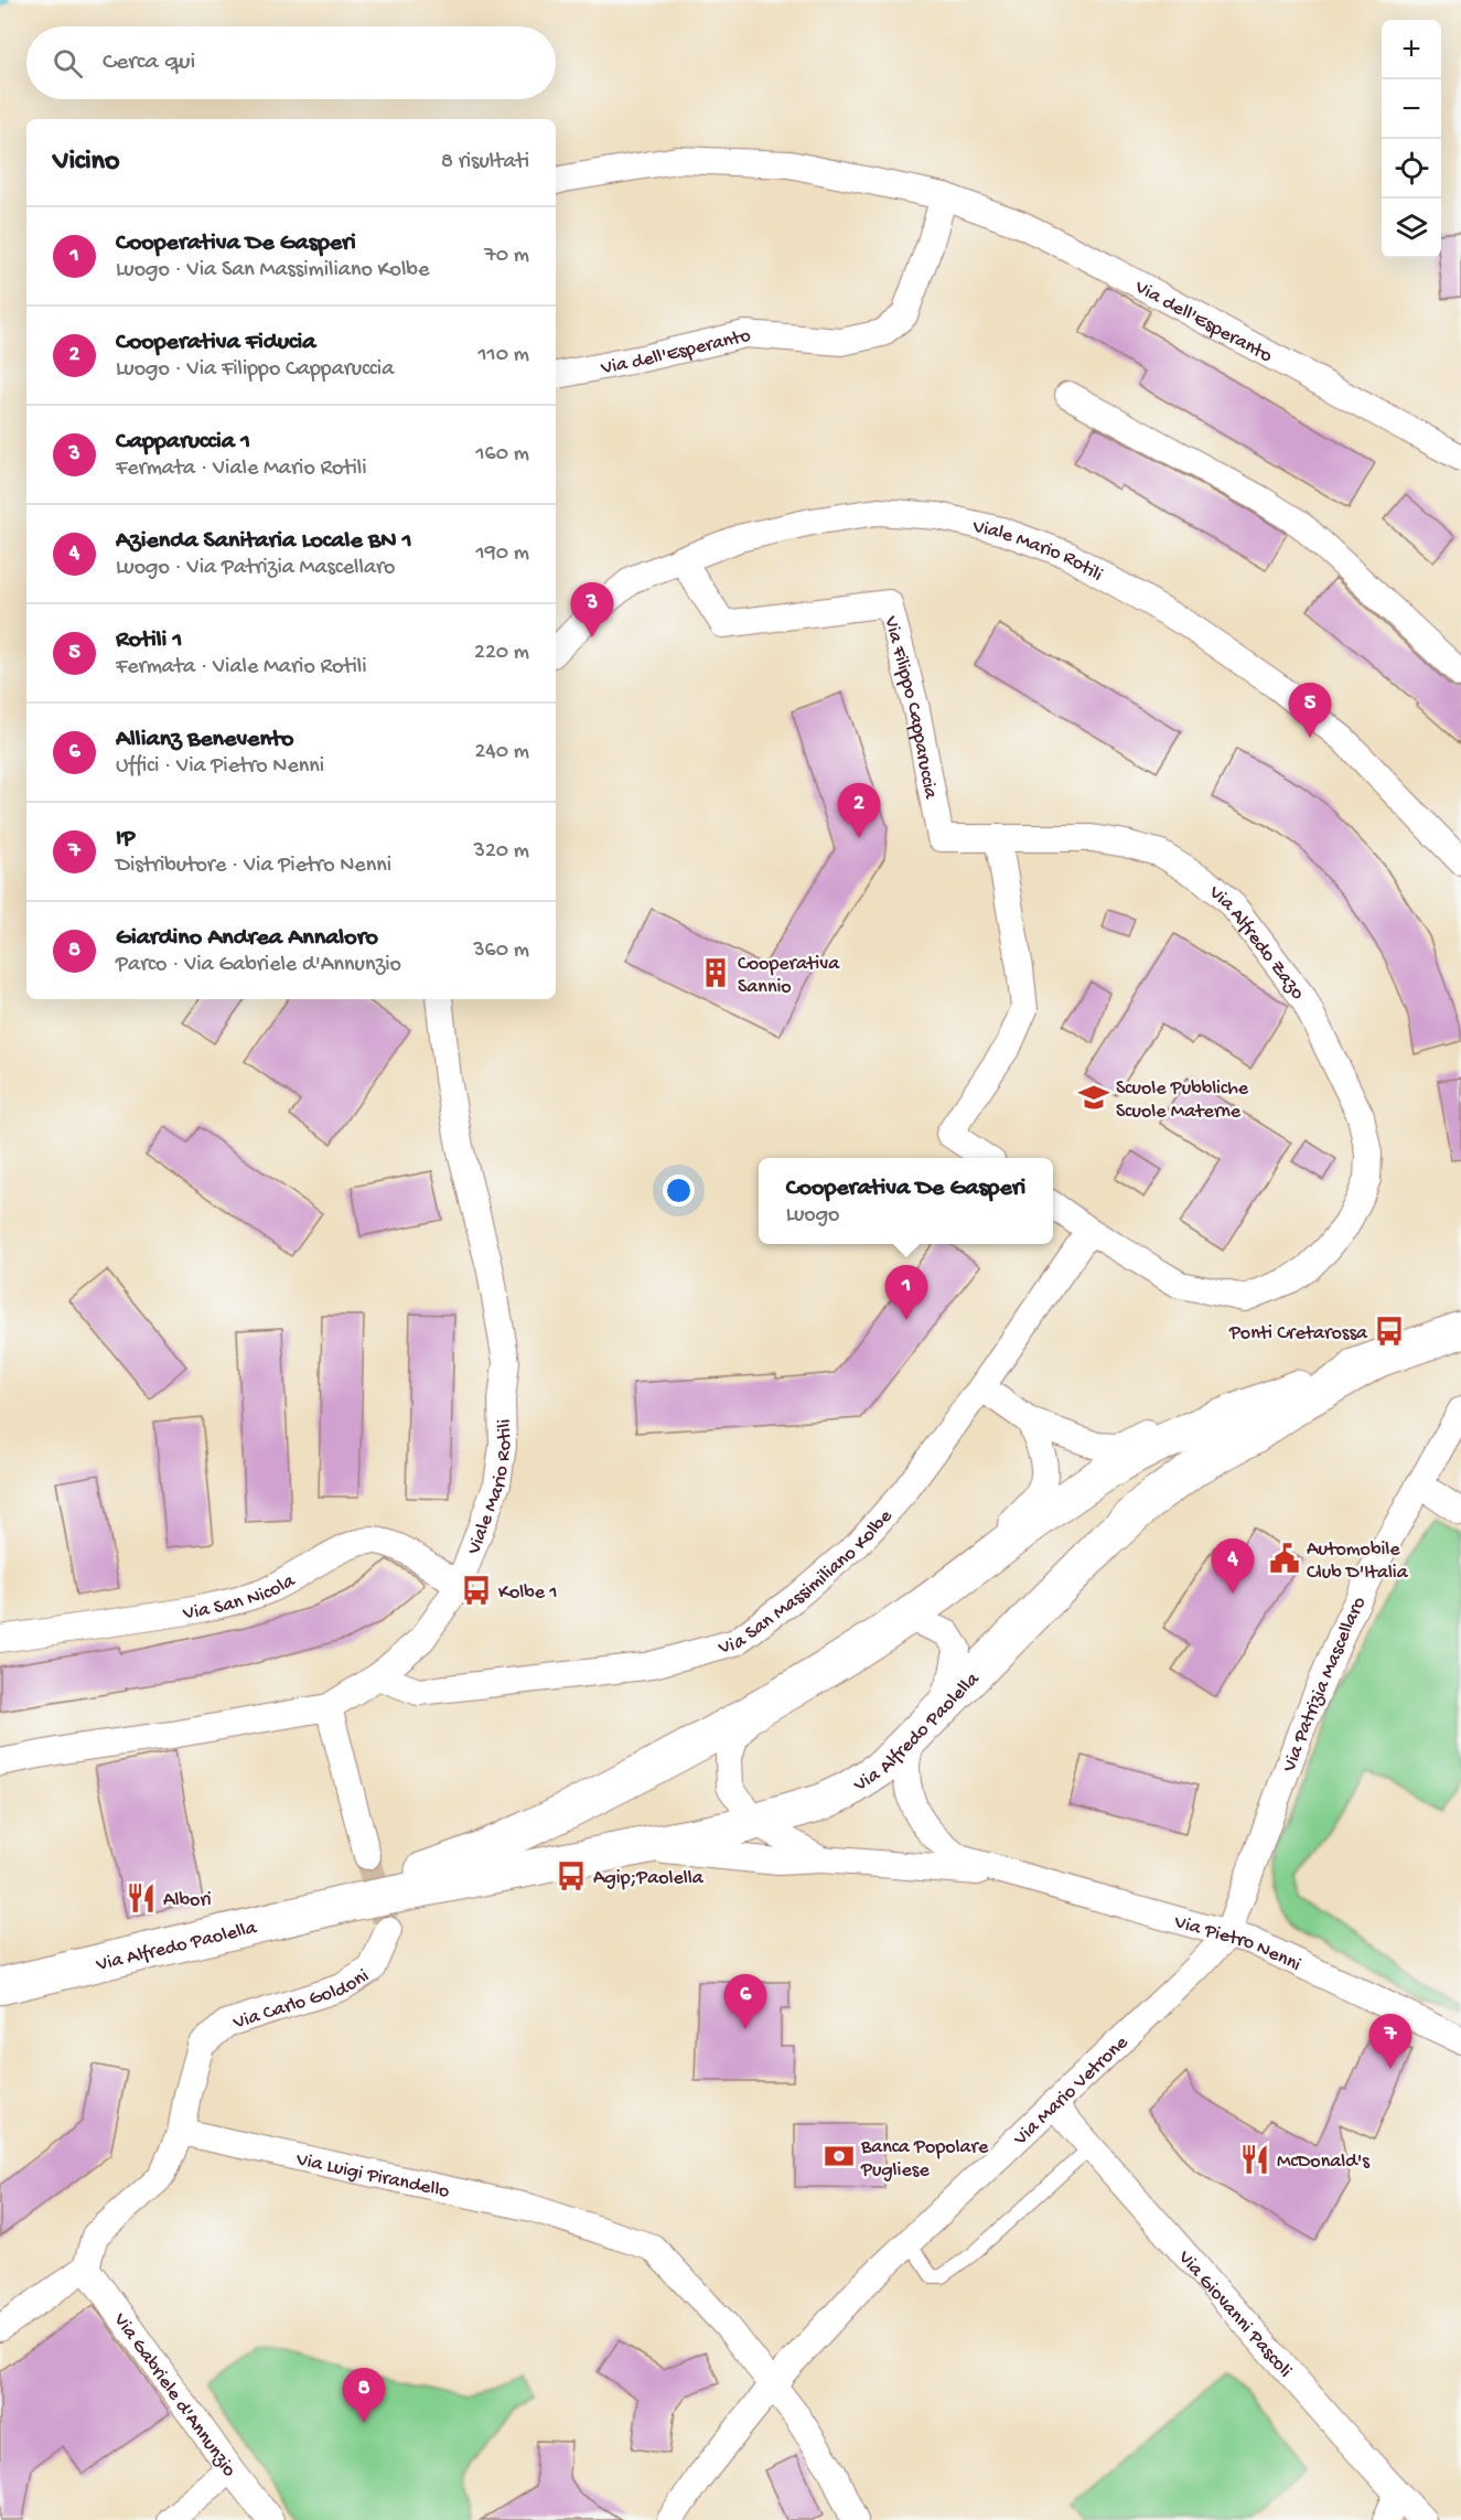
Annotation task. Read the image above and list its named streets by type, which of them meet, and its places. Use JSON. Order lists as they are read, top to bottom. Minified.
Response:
{"streets":{"main road":["Via Alfredo Paolella"],"street":["Via dell'Esperanto","Viale Mario Rotili","Via Filippo Capparuccia","Via Alfredo Zazo","Via San Massimiliano Kolbe","Via San Nicola","Via Patrizia Mascellaro","Via Pietro Nenni","Via Carlo Goldoni","Via Mario Vetrone","Via Luigi Pirandello","Via Giovanni Pascoli","Via Gabriele d'Annunzio"]},"crossings":[["Viale Mario Rotili","Via Filippo Capparuccia"],["Viale Mario Rotili","Via San Massimiliano Kolbe"],["Viale Mario Rotili","Via San Nicola"],["Via Filippo Capparuccia","Via Alfredo Zazo"],["Via Alfredo Zazo","Via San Massimiliano Kolbe"],["Via Patrizia Mascellaro","Via Pietro Nenni"],["Via Patrizia Mascellaro","Via Mario Vetrone"],["Via Alfredo Paolella","Via Pietro Nenni"],["Via Pietro Nenni","Via Mario Vetrone"],["Via Carlo Goldoni","Via Luigi Pirandello"],["Via Mario Vetrone","Via Luigi Pirandello"],["Via Mario Vetrone","Via Giovanni Pascoli"]],"places":{"building":["Cooperativa Sannio"],"school or university":["Scuole Pubbliche Scuole Materne"],"bus stop":["Ponti Cretarossa","Kolbe 1","Agip;Paolella"],"public building":["Automobile Club D'Italia"],"restaurant":["Albori","McDonald's"],"bank":["Banca Popolare Pugliese"]},"page":{"map_buttons":["+","−"],"search":"Cerca qui","heading":["Vicino","8 risultati"],"list":[{"mark":"1","name":"Cooperativa De Gasperi","note":"Luogo · Via San Massimiliano Kolbe","value":"70 m"},{"mark":"2","name":"Cooperativa Fiducia","note":"Luogo · Via Filippo Capparuccia","value":"110 m"},{"mark":"3","name":"Capparuccia 1","note":"Fermata · Viale Mario Rotili","value":"160 m"},{"mark":"4","name":"Azienda Sanitaria Locale BN 1","note":"Luogo · Via Patrizia Mascellaro","value":"190 m"},{"mark":"5","name":"Rotili 1","note":"Fermata · Viale Mario Rotili","value":"220 m"},{"mark":"6","name":"Allianz Benevento","note":"Uffici · Via Pietro Nenni","value":"240 m"},{"mark":"7","name":"IP","note":"Distributore · Via Pietro Nenni","value":"320 m"},{"mark":"8","name":"Giardino Andrea Annaloro","note":"Parco · Via Gabriele d'Annunzio","value":"360 m"}],"pins":["3","5","2","1","4","6","7","8"],"popup":["Cooperativa De Gasperi","Luogo"]}}
